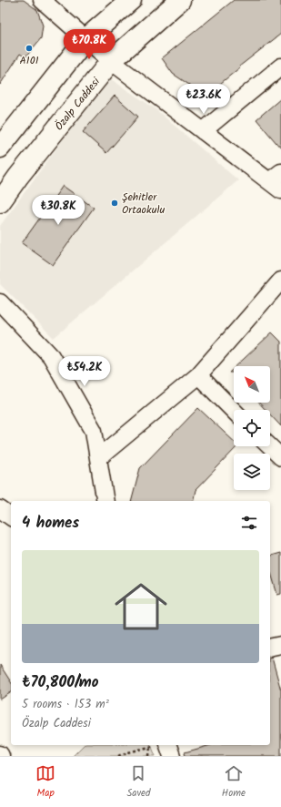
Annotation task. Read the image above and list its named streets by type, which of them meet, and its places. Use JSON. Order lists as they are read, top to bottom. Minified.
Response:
{"streets":{"main road":["Özalp Caddesi"]},"places":["A101","Şehitler Ortaokulu"],"north":"top left","page":{"price":["₺70.8K","₺23.6K","₺30.8K","₺54.2K"],"heading":"4 homes","list":[{"name":"₺70,800/mo","note":"5 rooms · 153 m² · Özalp Caddesi"}],"tabs":["Map","Saved","Home"]}}
